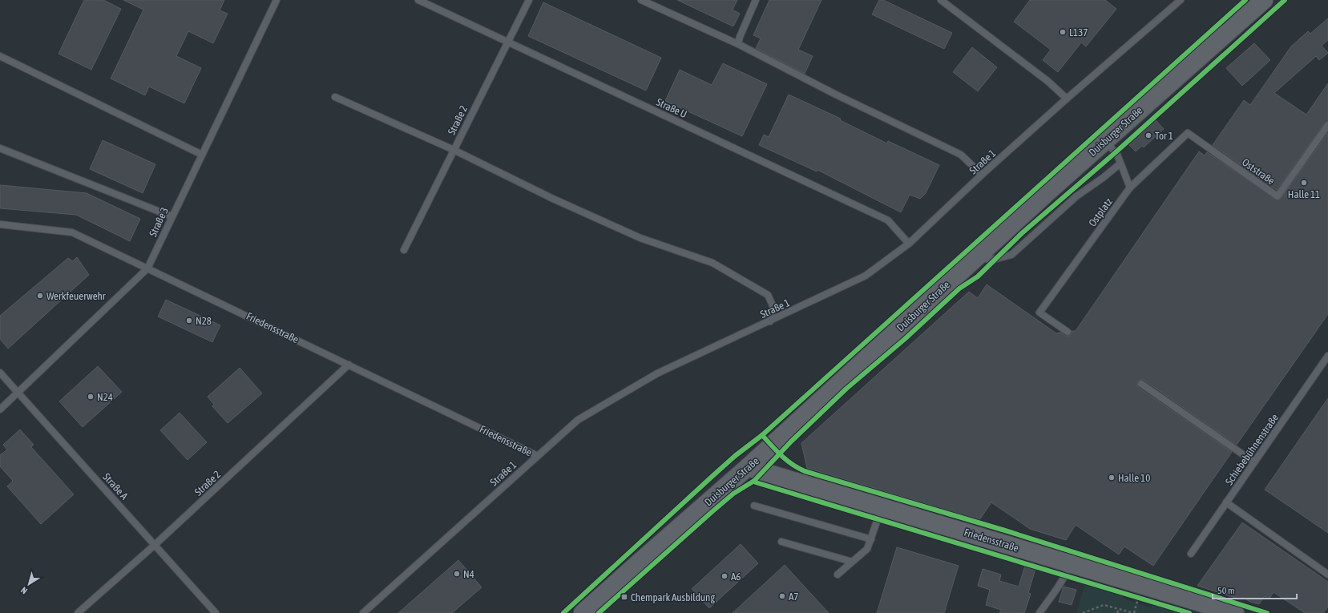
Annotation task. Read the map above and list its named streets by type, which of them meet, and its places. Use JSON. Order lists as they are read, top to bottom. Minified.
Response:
{"streets":{"main road":["Duisburger Straße","Friedensstraße"],"lane":["Straße U","Straße 2","Straße 1","Oststraße","Ostplatz","Straße 3","Schiebebühnenstraße","Straße A"]},"crossings":[["Straße U","Straße 2"],["Straße U","Straße 1"],["Straße 2","Friedensstraße"],["Straße 2","Straße A"],["Duisburger Straße","Friedensstraße"],["Straße 1","Friedensstraße"],["Oststraße","Ostplatz"],["Straße 3","Friedensstraße"],["Straße 3","Straße A"]],"places":{"other":["L137","Tor 1","Halle 11","Werkfeuerwehr","N28","N24","Halle 10","N4","A6","A7"],"transit":["Chempark Ausbildung"]},"scale_bar":"50 m","north":"bottom left"}
